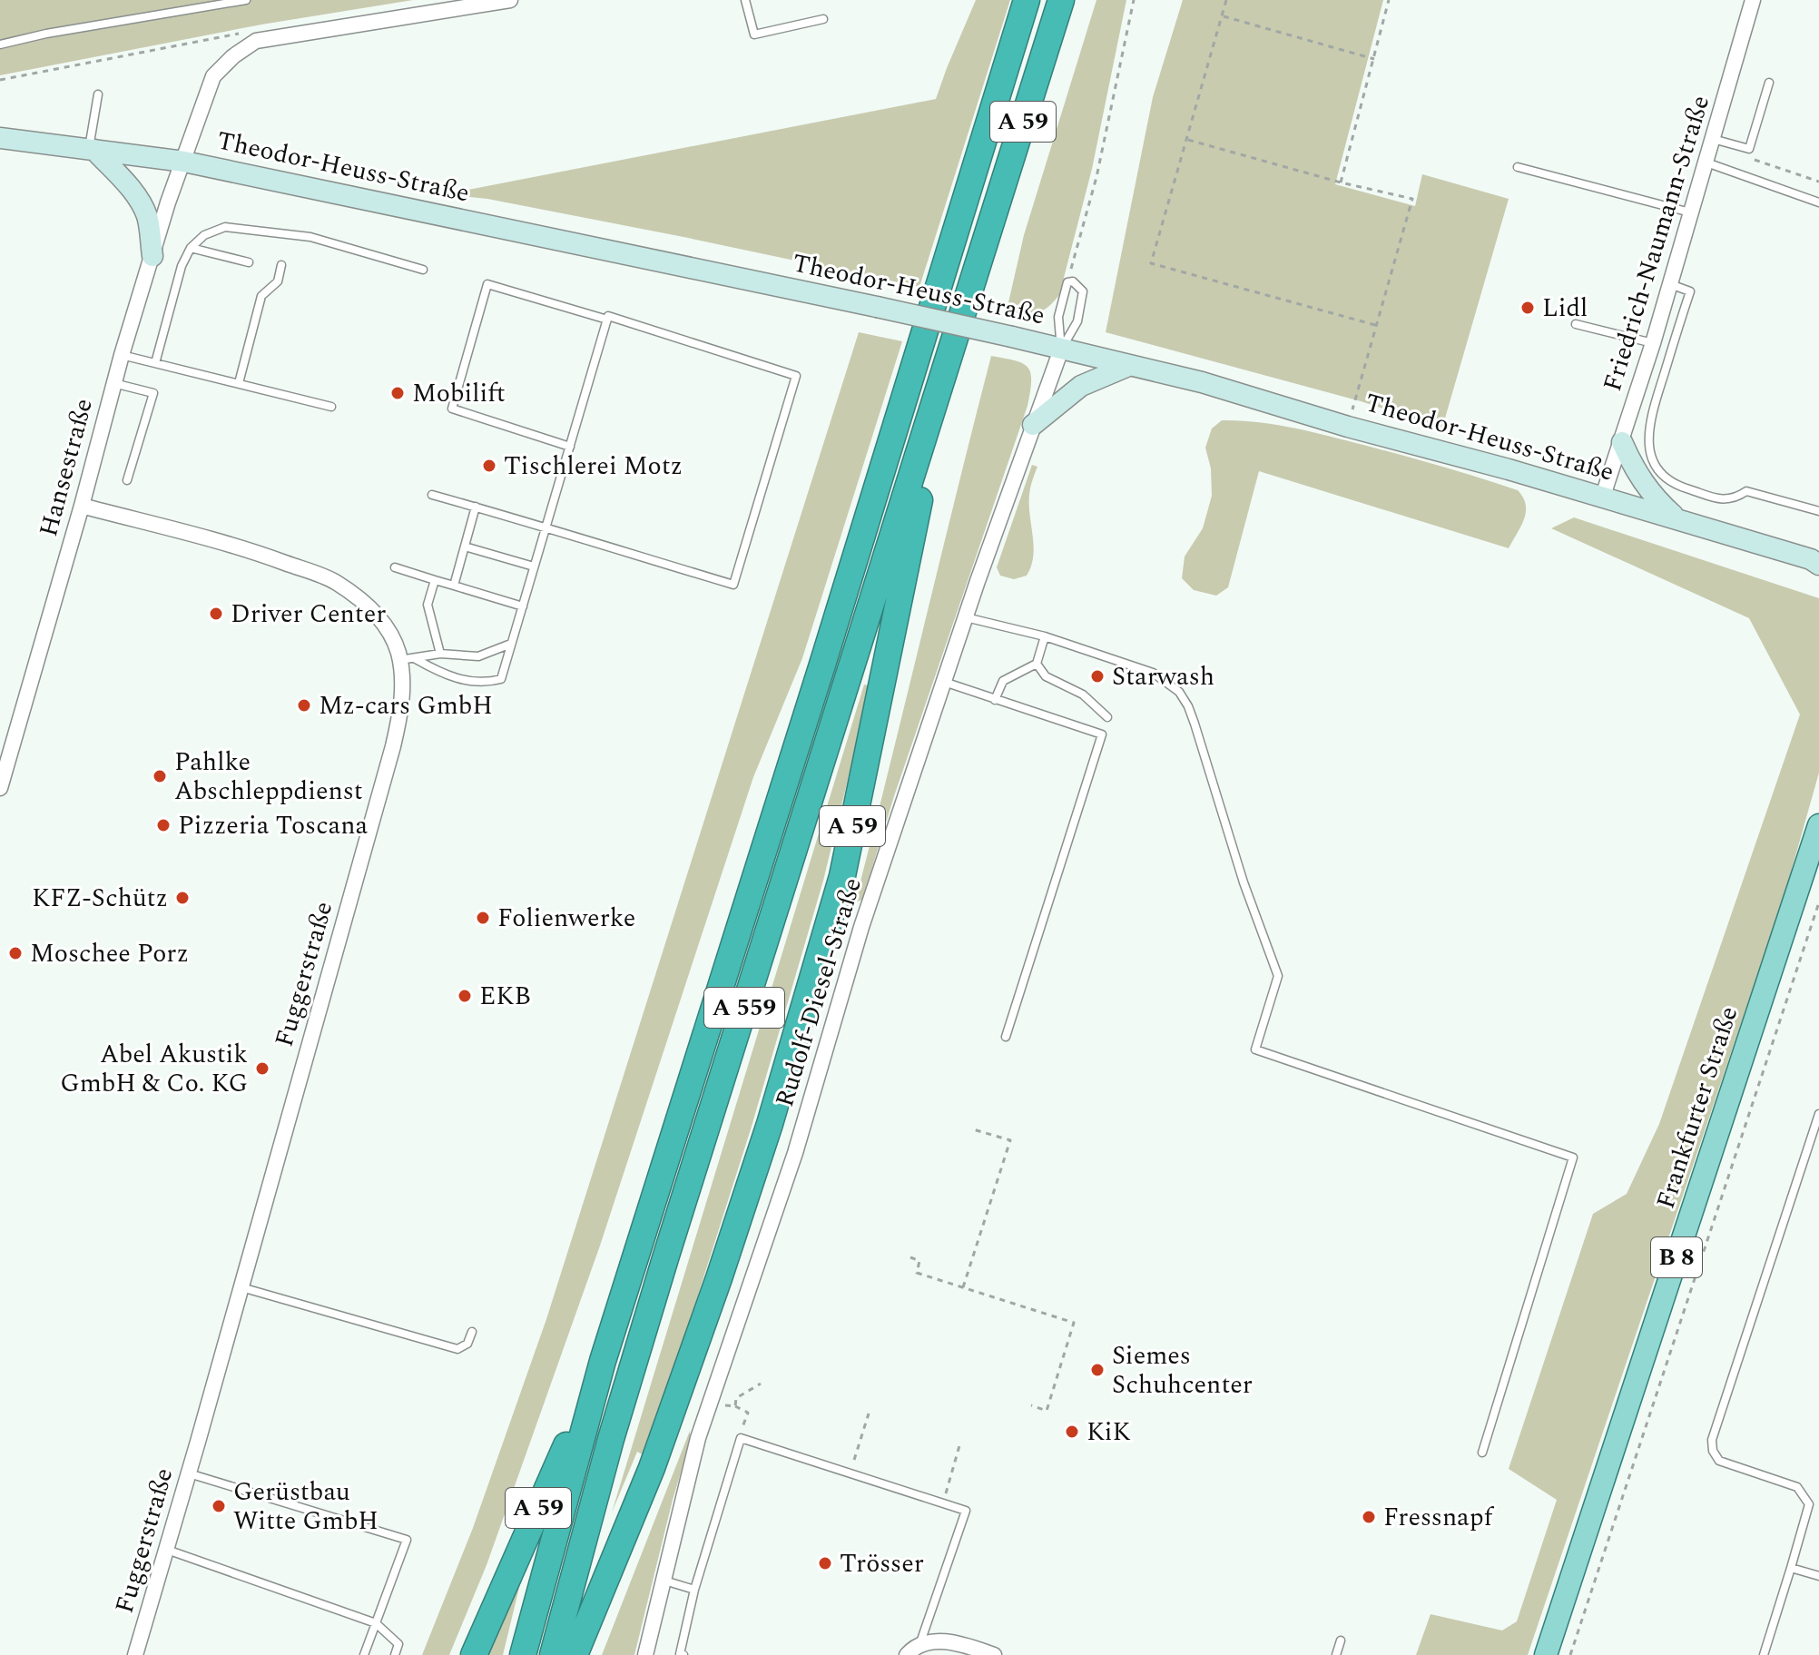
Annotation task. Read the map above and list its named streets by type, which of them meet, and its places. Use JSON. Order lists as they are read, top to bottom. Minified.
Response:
{"streets":{"highway":["A 59","A 559"],"main road":["Theodor-Heuss-Straße","Frankfurter Straße","B 8"],"street":["Friedrich-Naumann-Straße","Hansestraße","Fuggerstraße","Rudolf-Diesel-Straße"]},"crossings":[["A 59","A 559"],["Theodor-Heuss-Straße","Friedrich-Naumann-Straße"],["Theodor-Heuss-Straße","Hansestraße"],["Theodor-Heuss-Straße","Rudolf-Diesel-Straße"],["Hansestraße","Fuggerstraße"]],"places":["Lidl","Mobilift","Tischlerei Motz","Driver Center","Starwash","Mz-cars GmbH","Pahlke Abschleppdienst","Pizzeria Toscana","KFZ-Schütz","Folienwerke","Moschee Porz","EKB","Abel Akustik GmbH & Co. KG","Siemes Schuhcenter","KiK","Gerüstbau Witte GmbH","Fressnapf","Trösser"]}
